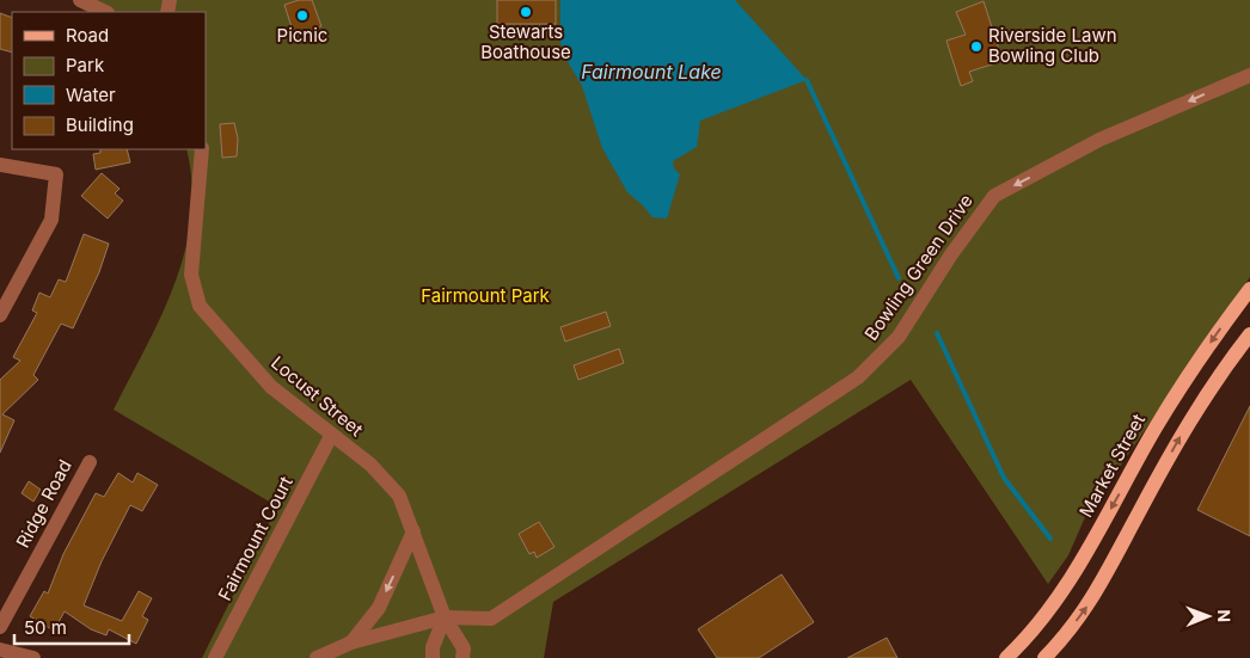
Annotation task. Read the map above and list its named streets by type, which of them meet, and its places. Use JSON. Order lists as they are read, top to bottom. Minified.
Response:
{"streets":{"main road":["Market Street"],"street":["Bowling Green Drive","Locust Street","Ridge Road","Fairmount Court"]},"crossings":[["Bowling Green Drive","Locust Street"],["Locust Street","Fairmount Court"]],"one_way":["Bowling Green Drive"],"water":["Fairmount Lake"],"parks":["Fairmount Park"],"places":["Stewarts Boathouse","Picnic","Riverside Lawn Bowling Club"],"legend":["Road","Park","Water","Building"],"scale_bar":"50 m","north":"right"}
